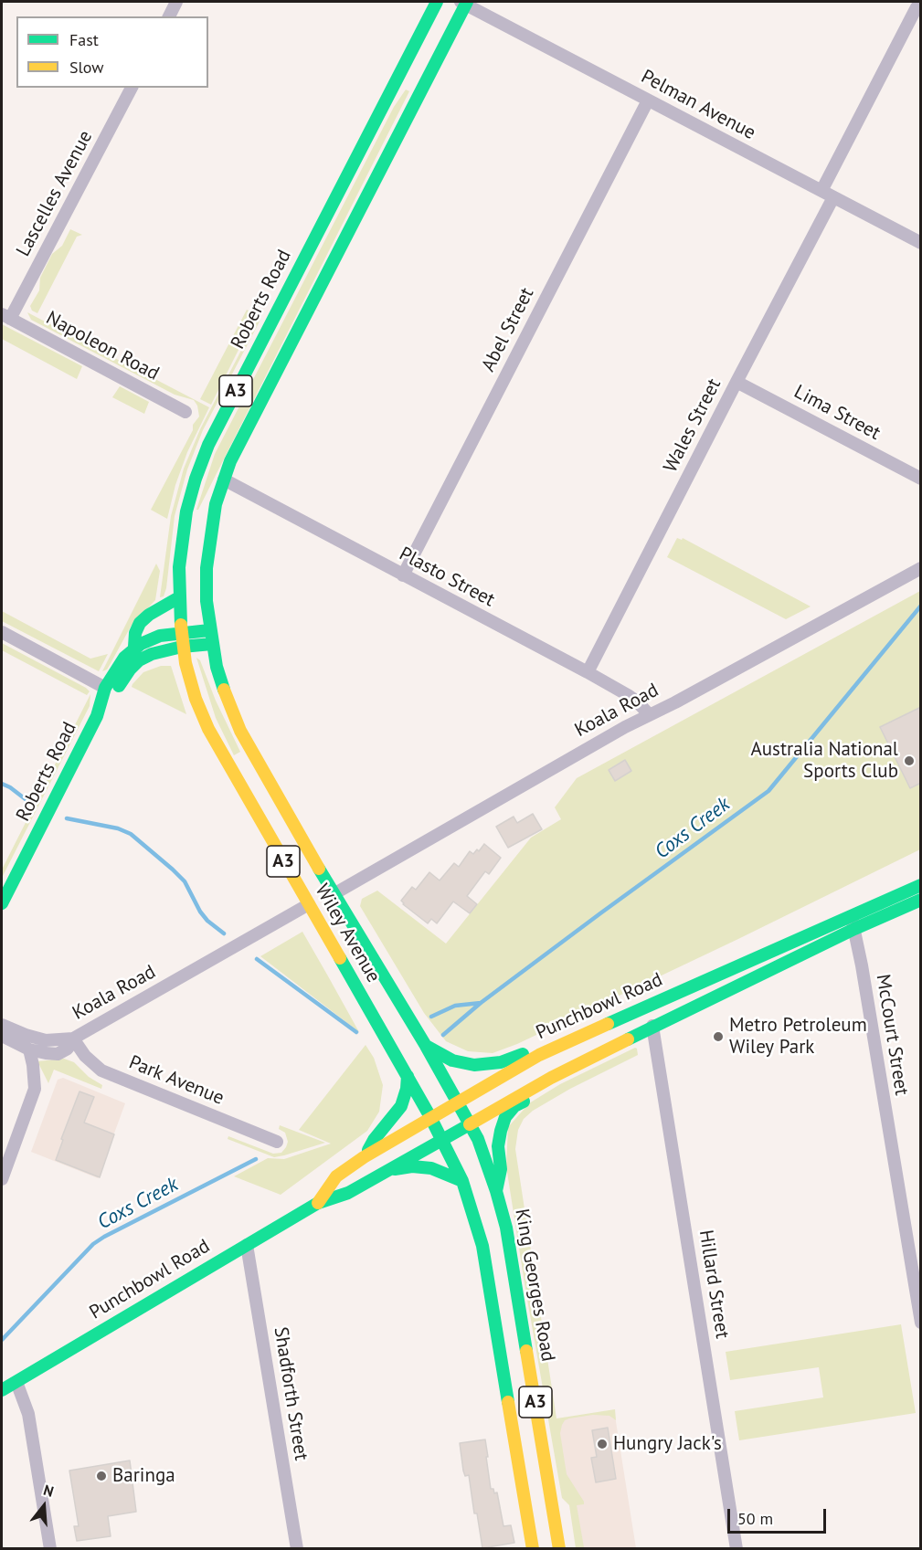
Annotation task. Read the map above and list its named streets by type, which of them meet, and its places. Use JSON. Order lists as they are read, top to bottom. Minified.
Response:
{"streets":{"main road":["Roberts Road","A3","Wiley Avenue","Punchbowl Road","King Georges Road"],"street":["Pelman Avenue","Lascelles Avenue","Abel Street","Napoleon Road","Lima Street","Wales Street","Plasto Street","Koala Road","McCourt Street","Park Avenue","Hillard Street","Shadforth Street"]},"crossings":[["Pelman Avenue","Abel Street"],["Pelman Avenue","A3"],["Pelman Avenue","Wales Street"],["Lascelles Avenue","Napoleon Road"],["Roberts Road","A3"],["Roberts Road","Wiley Avenue"],["Abel Street","Plasto Street"],["A3","Plasto Street"],["A3","Wiley Avenue"],["A3","Punchbowl Road"],["Lima Street","Wales Street"],["Wales Street","Plasto Street"],["Plasto Street","Koala Road"],["Koala Road","Wiley Avenue"],["Koala Road","Park Avenue"],["Wiley Avenue","Punchbowl Road"],["Wiley Avenue","King Georges Road"],["Punchbowl Road","McCourt Street"],["Punchbowl Road","Hillard Street"],["Punchbowl Road","King Georges Road"],["Punchbowl Road","Shadforth Street"]],"water":["Coxs Creek"],"places":["Australia National Sports Club","Metro Petroleum Wiley Park","Hungry Jack's","Baringa"],"legend":["Fast","Slow"],"scale_bar":"50 m","north":"top"}
